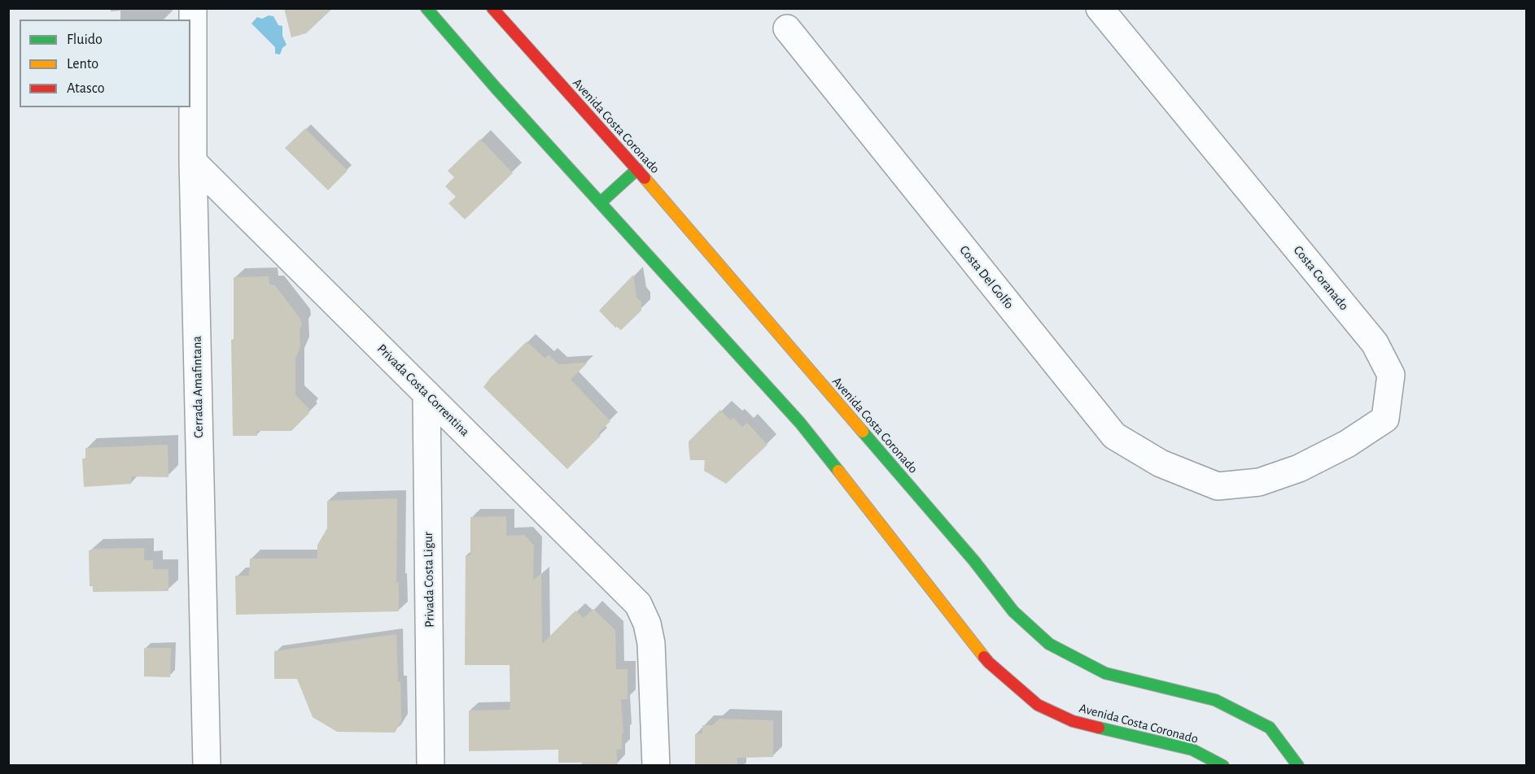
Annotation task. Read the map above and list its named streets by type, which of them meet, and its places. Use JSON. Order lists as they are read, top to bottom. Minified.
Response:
{"streets":{"street":["Avenida Costa Coronado","Costa Del Golfo","Costa Coranado","Cerrada Amafintana","Privada Costa Correntina","Privada Costa Ligur"]},"crossings":[["Costa Del Golfo","Costa Coranado"],["Cerrada Amafintana","Privada Costa Correntina"],["Privada Costa Correntina","Privada Costa Ligur"]],"legend":["Fluido","Lento","Atasco"]}
